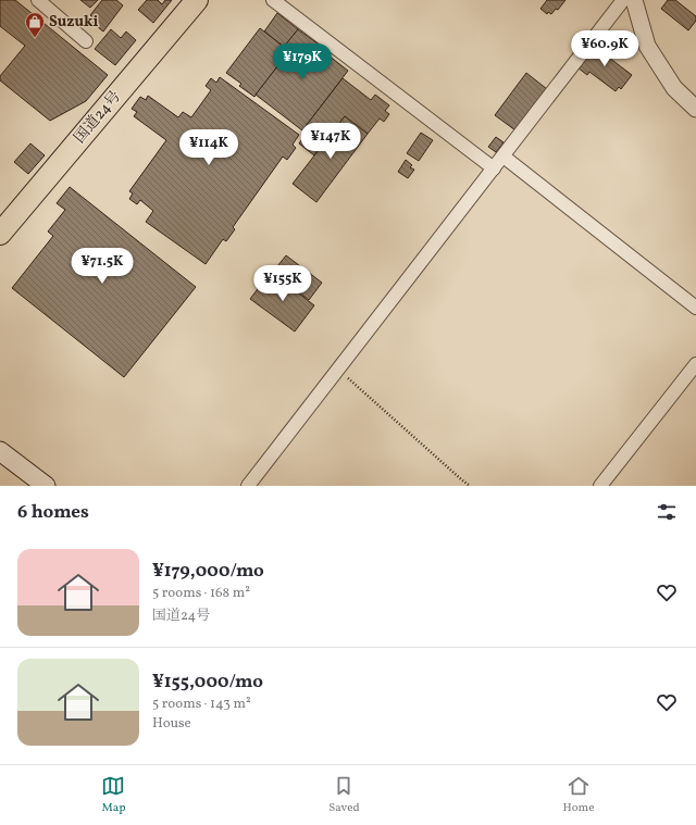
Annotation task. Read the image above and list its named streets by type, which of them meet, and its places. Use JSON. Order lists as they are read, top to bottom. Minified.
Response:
{"streets":{"highway":["国道24号"]},"places":{"shop":["Suzuki"]},"page":{"price":["¥60.9K","¥179K","¥147K","¥114K","¥71.5K","¥155K"],"heading":"6 homes","list":[{"name":"¥179,000/mo","note":"5 rooms · 168 m² · 国道24号"},{"name":"¥155,000/mo","note":"5 rooms · 143 m² · House"}],"tabs":["Map","Saved","Home"]}}
